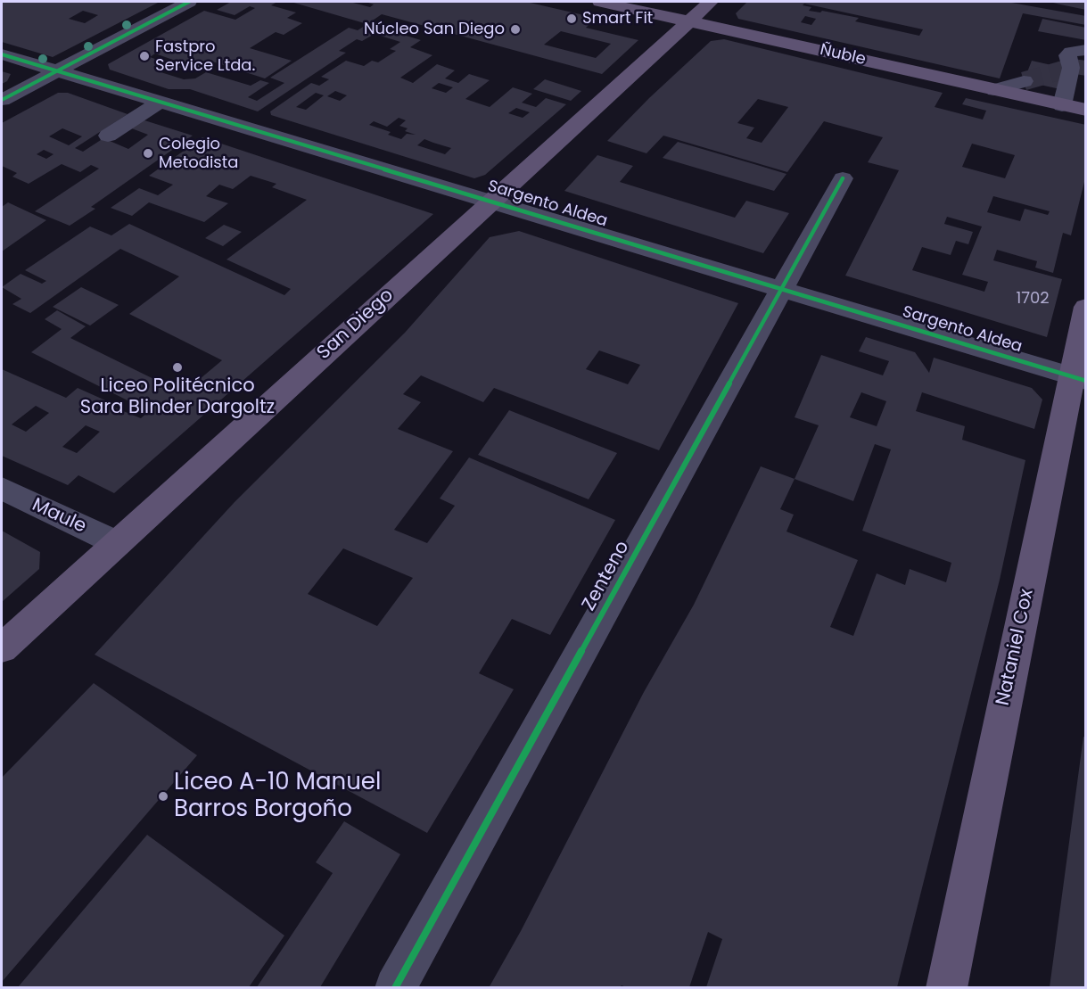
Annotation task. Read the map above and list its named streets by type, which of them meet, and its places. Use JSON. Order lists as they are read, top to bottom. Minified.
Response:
{"streets":{"main road":["Ñuble","San Diego","Nataniel Cox"],"street":["Sargento Aldea","Maule","Zenteno"]},"crossings":[["Ñuble","San Diego"],["Sargento Aldea","San Diego"],["Sargento Aldea","Zenteno"],["Sargento Aldea","Nataniel Cox"],["San Diego","Maule"]],"places":["Smart Fit","Núcleo San Diego","Fastpro Service Ltda.","Colegio Metodista","Liceo Politécnico Sara Blinder Dargoltz","Liceo A-10 Manuel Barros Borgoño"],"house_numbers":["1702"]}
